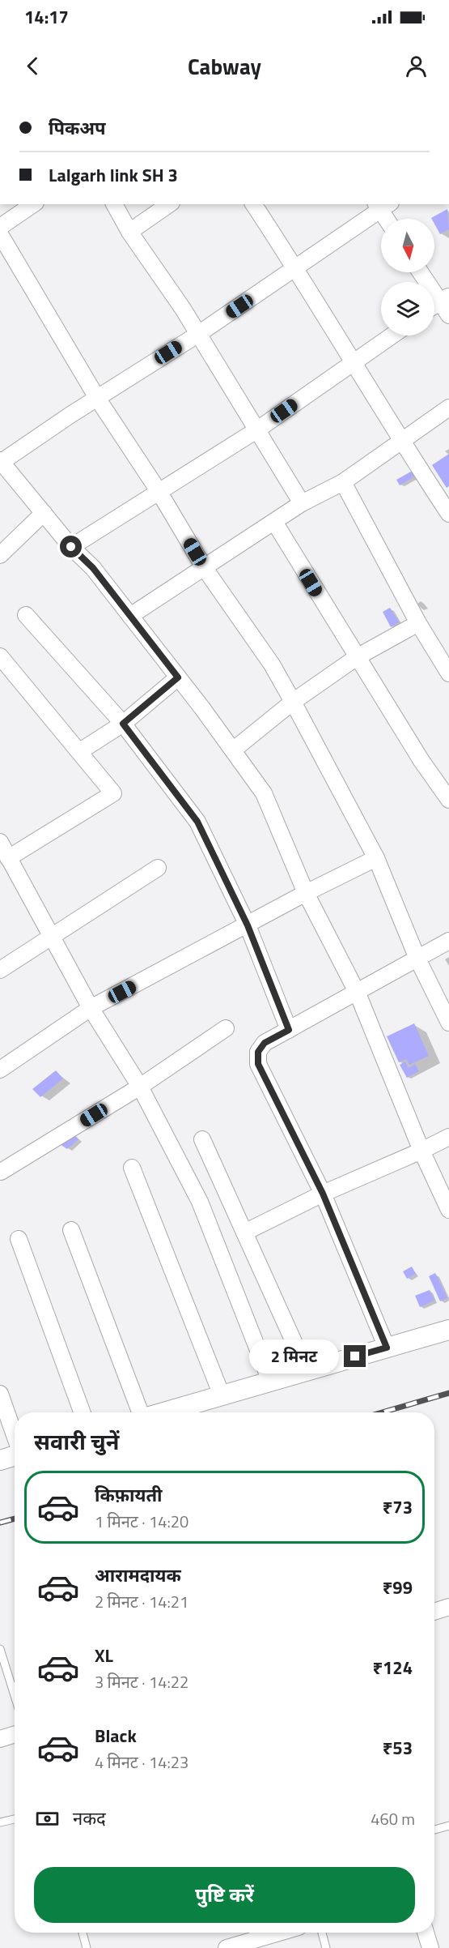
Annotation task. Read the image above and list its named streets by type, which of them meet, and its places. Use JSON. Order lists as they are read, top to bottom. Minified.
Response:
{"north":"bottom","page":{"status":"14:17","header":"Cabway","banner":["पिकअप","Lalgarh link SH 3"],"bubble":"2 मिनट","heading":"सवारी चुनें","list":[{"name":"किफ़ायती","note":"1 मिनट · 14:20","value":"₹73"},{"name":"आरामदायक","note":"2 मिनट · 14:21","value":"₹99"},{"name":"XL","note":"3 मिनट · 14:22","value":"₹124"},{"name":"Black","note":"4 मिनट · 14:23","value":"₹53"}],"pay":["नकद","460 m"],"buttons":"पुष्टि करें"}}
